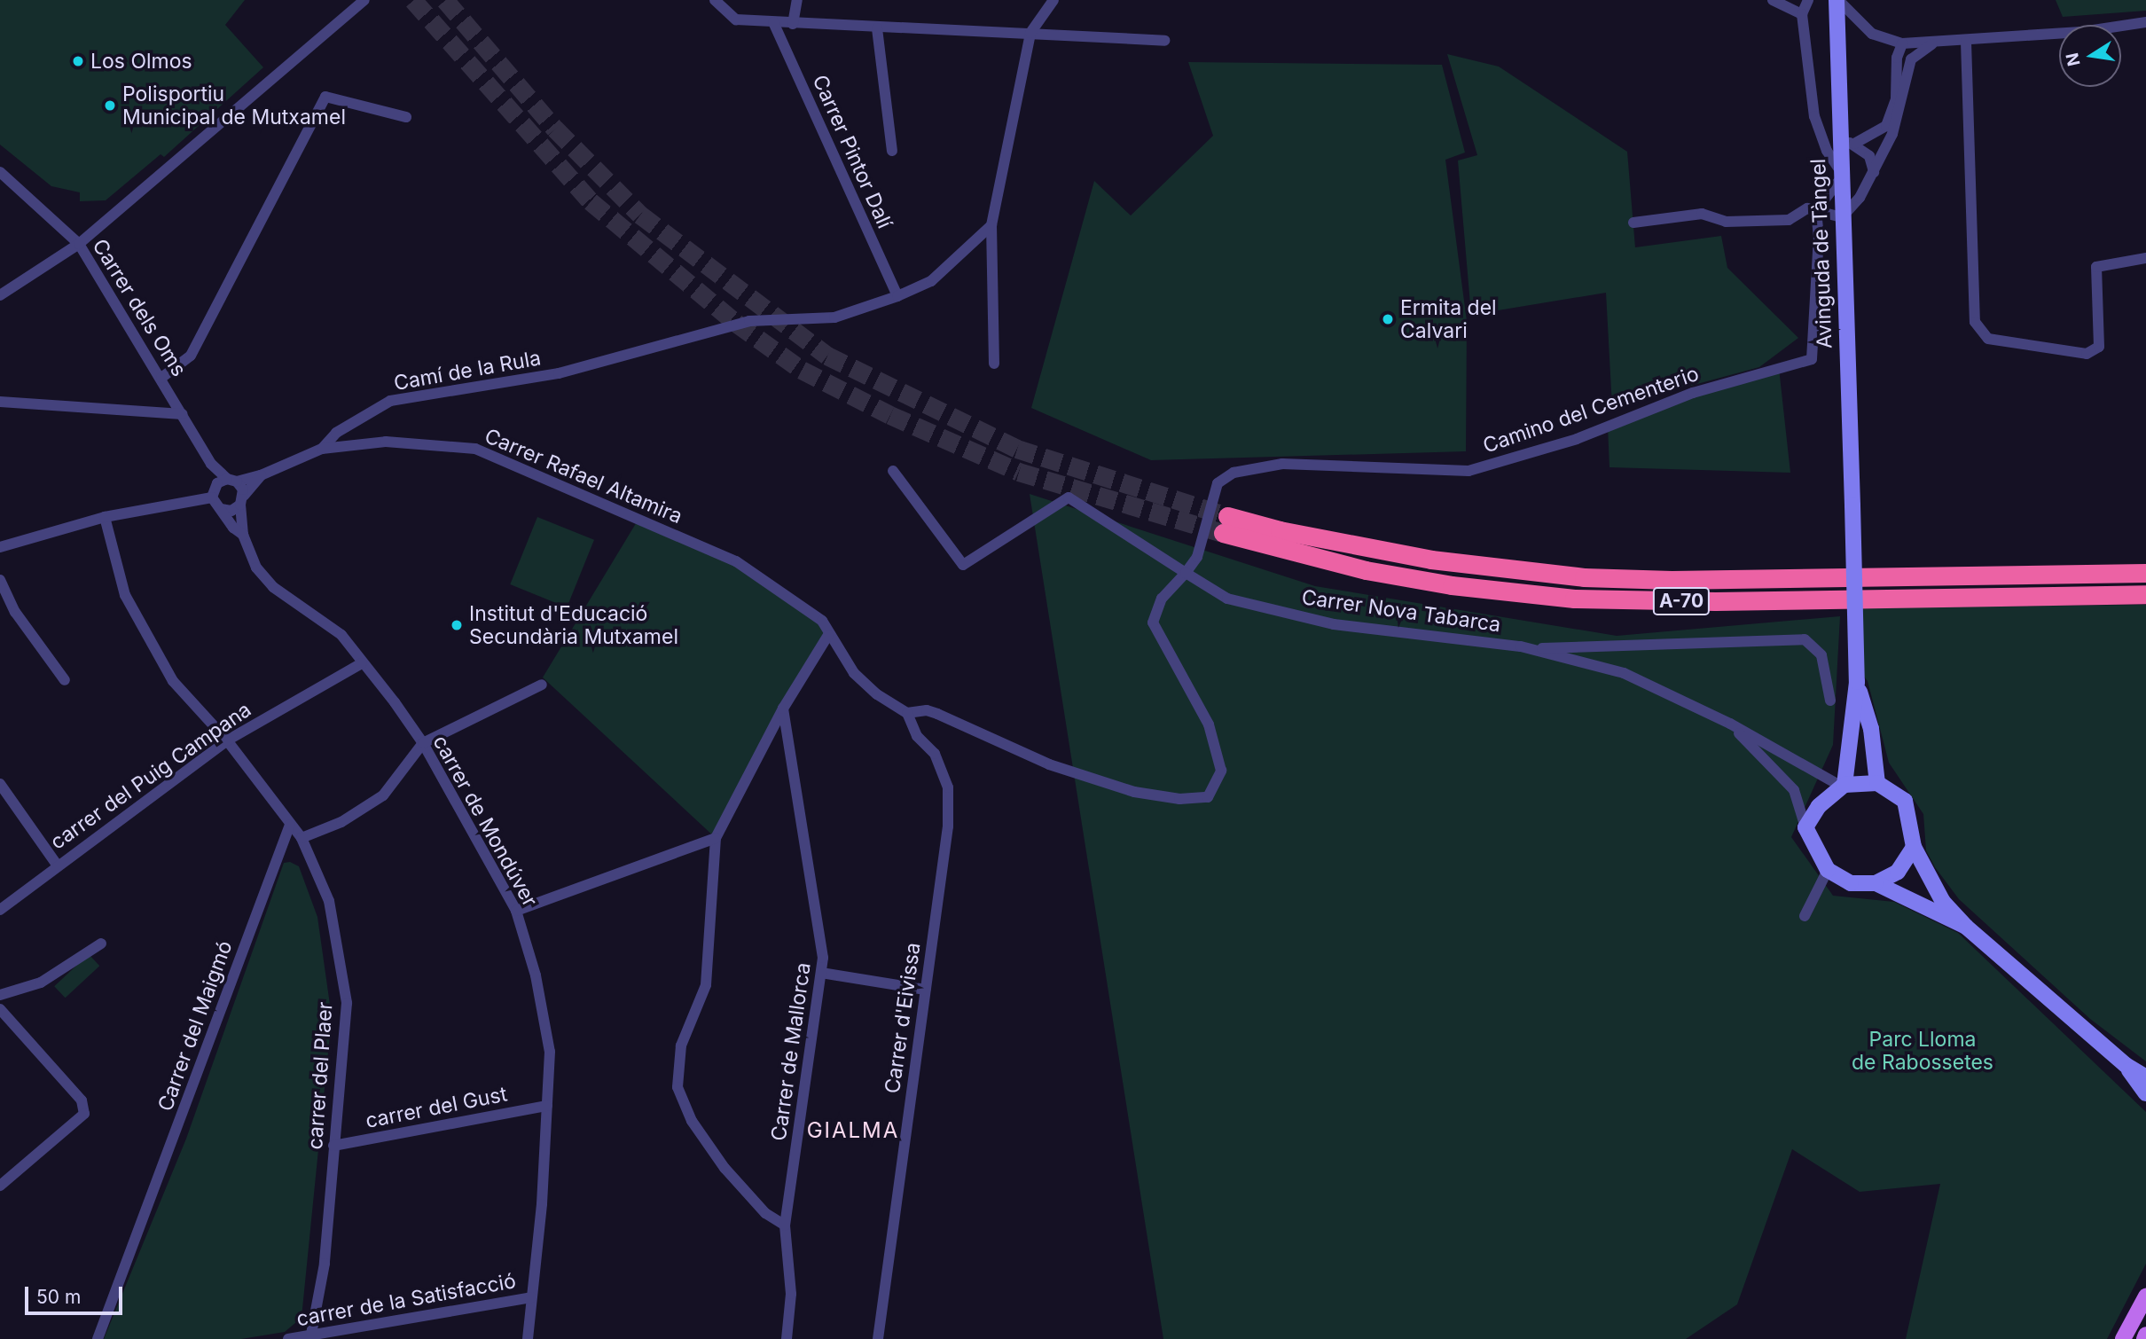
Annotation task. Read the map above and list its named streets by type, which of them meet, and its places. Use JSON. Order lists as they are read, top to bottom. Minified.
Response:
{"streets":{"highway":["A-70"],"main road":["Avinguda de Tàngel"],"street":["Carrer Pintor Dalí","Carrer dels Oms","Camí de la Rula","Camino del Cementerio","Carrer Rafael Altamira","Carrer Nova Tabarca","carrer del Puig Campana","carrer de Mondúver","Carrer d'Eivissa","Carrer del Maigmó","Carrer de Mallorca","carrer del Plaer","carrer del Gust","carrer de la Satisfacció"]},"crossings":[["Carrer Pintor Dalí","Camí de la Rula"],["Carrer dels Oms","Carrer Rafael Altamira"],["Camí de la Rula","Carrer Rafael Altamira"],["Camino del Cementerio","Carrer Nova Tabarca"],["Carrer Rafael Altamira","carrer de Mondúver"],["carrer del Puig Campana","carrer de Mondúver"],["carrer de Mondúver","carrer del Gust"],["carrer de Mondúver","carrer de la Satisfacció"],["Carrer del Maigmó","carrer del Plaer"],["carrer del Plaer","carrer del Gust"],["carrer del Plaer","carrer de la Satisfacció"]],"districts":["GIALMA"],"parks":["Parc Lloma de Rabossetes"],"places":["Los Olmos","Polisportiu Municipal de Mutxamel","Ermita del Calvari","Institut d'Educació Secundària Mutxamel"],"scale_bar":"50 m","north":"left"}
